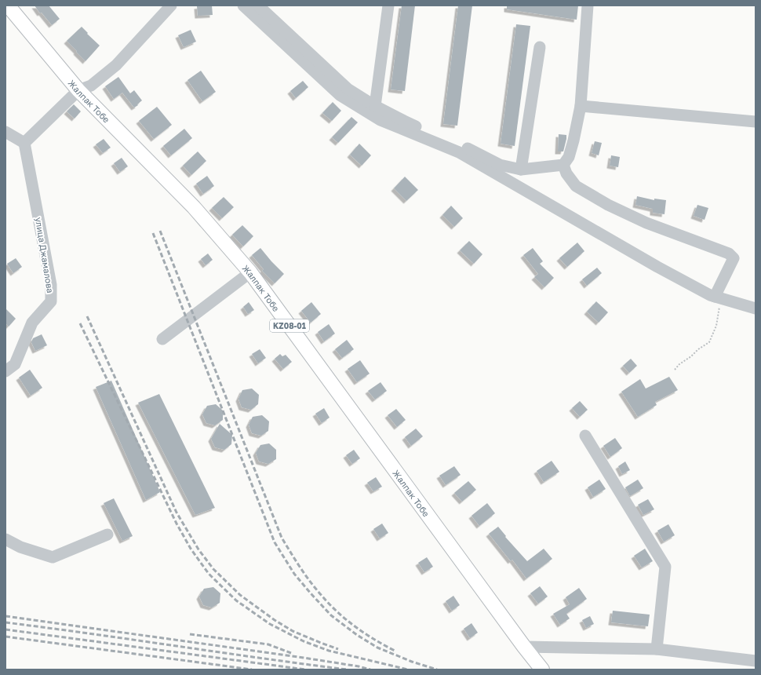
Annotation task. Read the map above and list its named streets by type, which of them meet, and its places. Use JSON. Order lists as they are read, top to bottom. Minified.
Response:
{"streets":{"main road":["Жалпак Тобе","KZ08-01"],"street":["улица Джамалова"]}}
